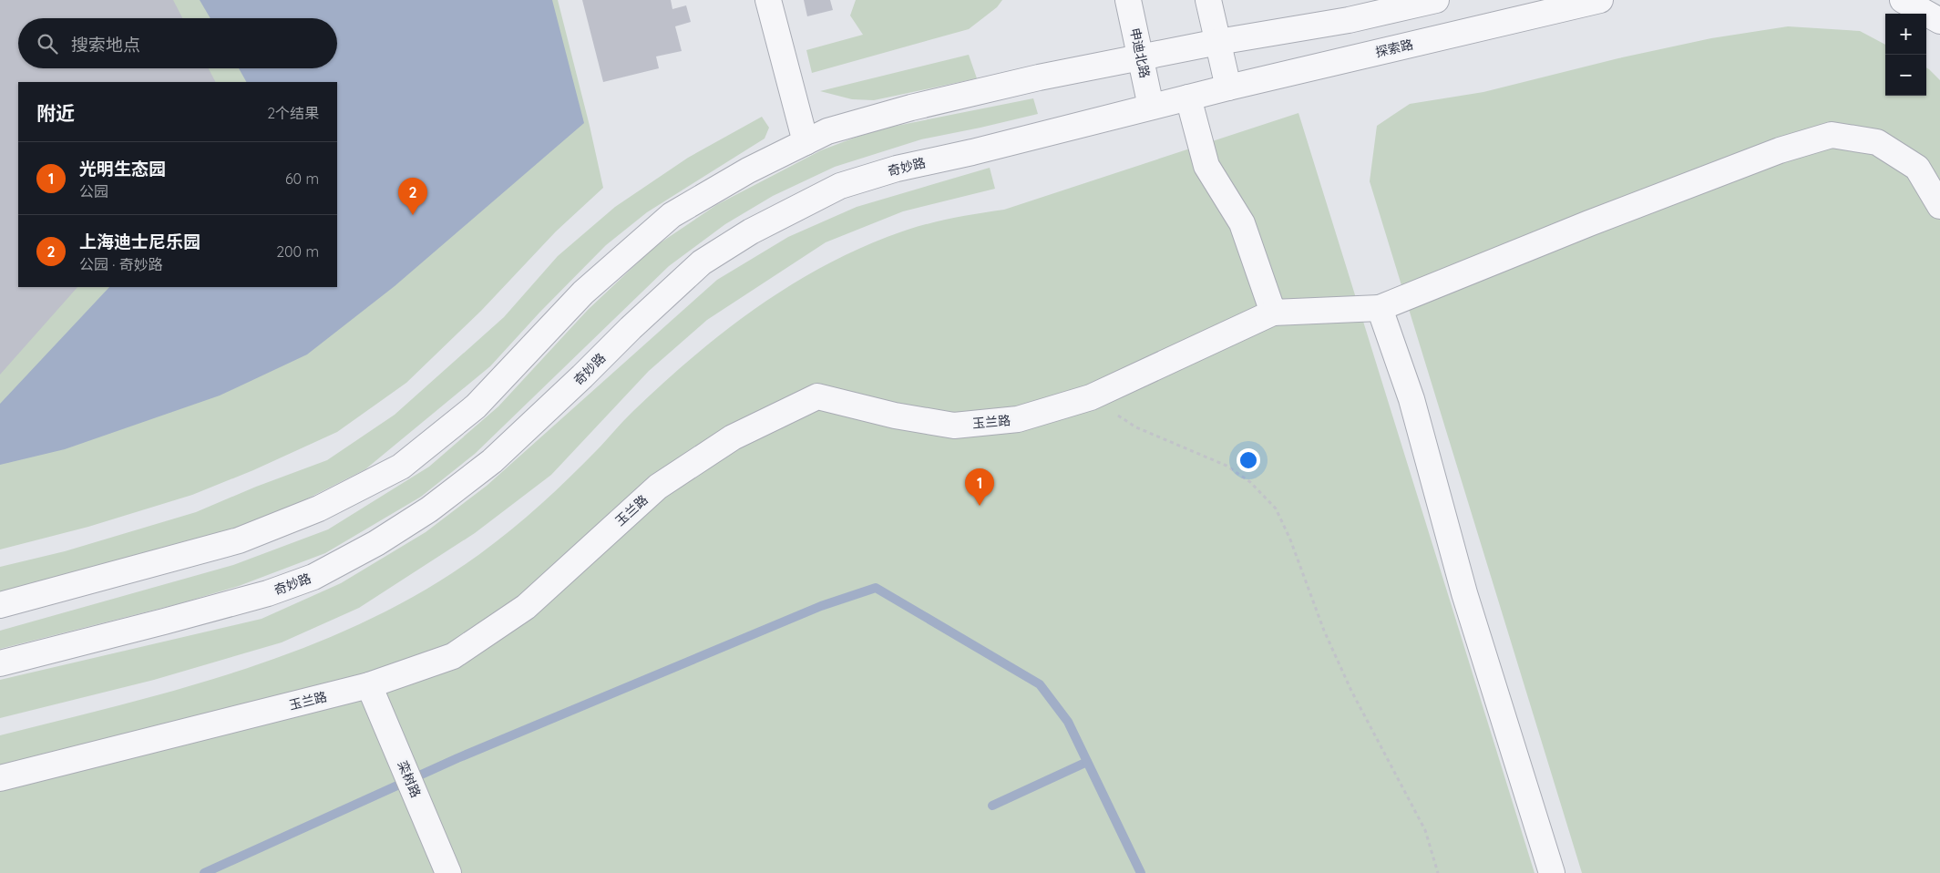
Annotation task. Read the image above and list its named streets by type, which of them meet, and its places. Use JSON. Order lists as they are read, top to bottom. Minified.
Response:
{"streets":{"street":["探索路","申迪北路","奇妙路","玉兰路","栾树路"]},"crossings":[["探索路","奇妙路"],["申迪北路","奇妙路"],["玉兰路","栾树路"]],"page":{"map_buttons":["+","−"],"search":"搜索地点","heading":["附近","2个结果"],"list":[{"mark":"1","name":"光明生态园","note":"公园","value":"60 m"},{"mark":"2","name":"上海迪士尼乐园","note":"公园 · 奇妙路","value":"200 m"}],"pins":["2","1"]}}
